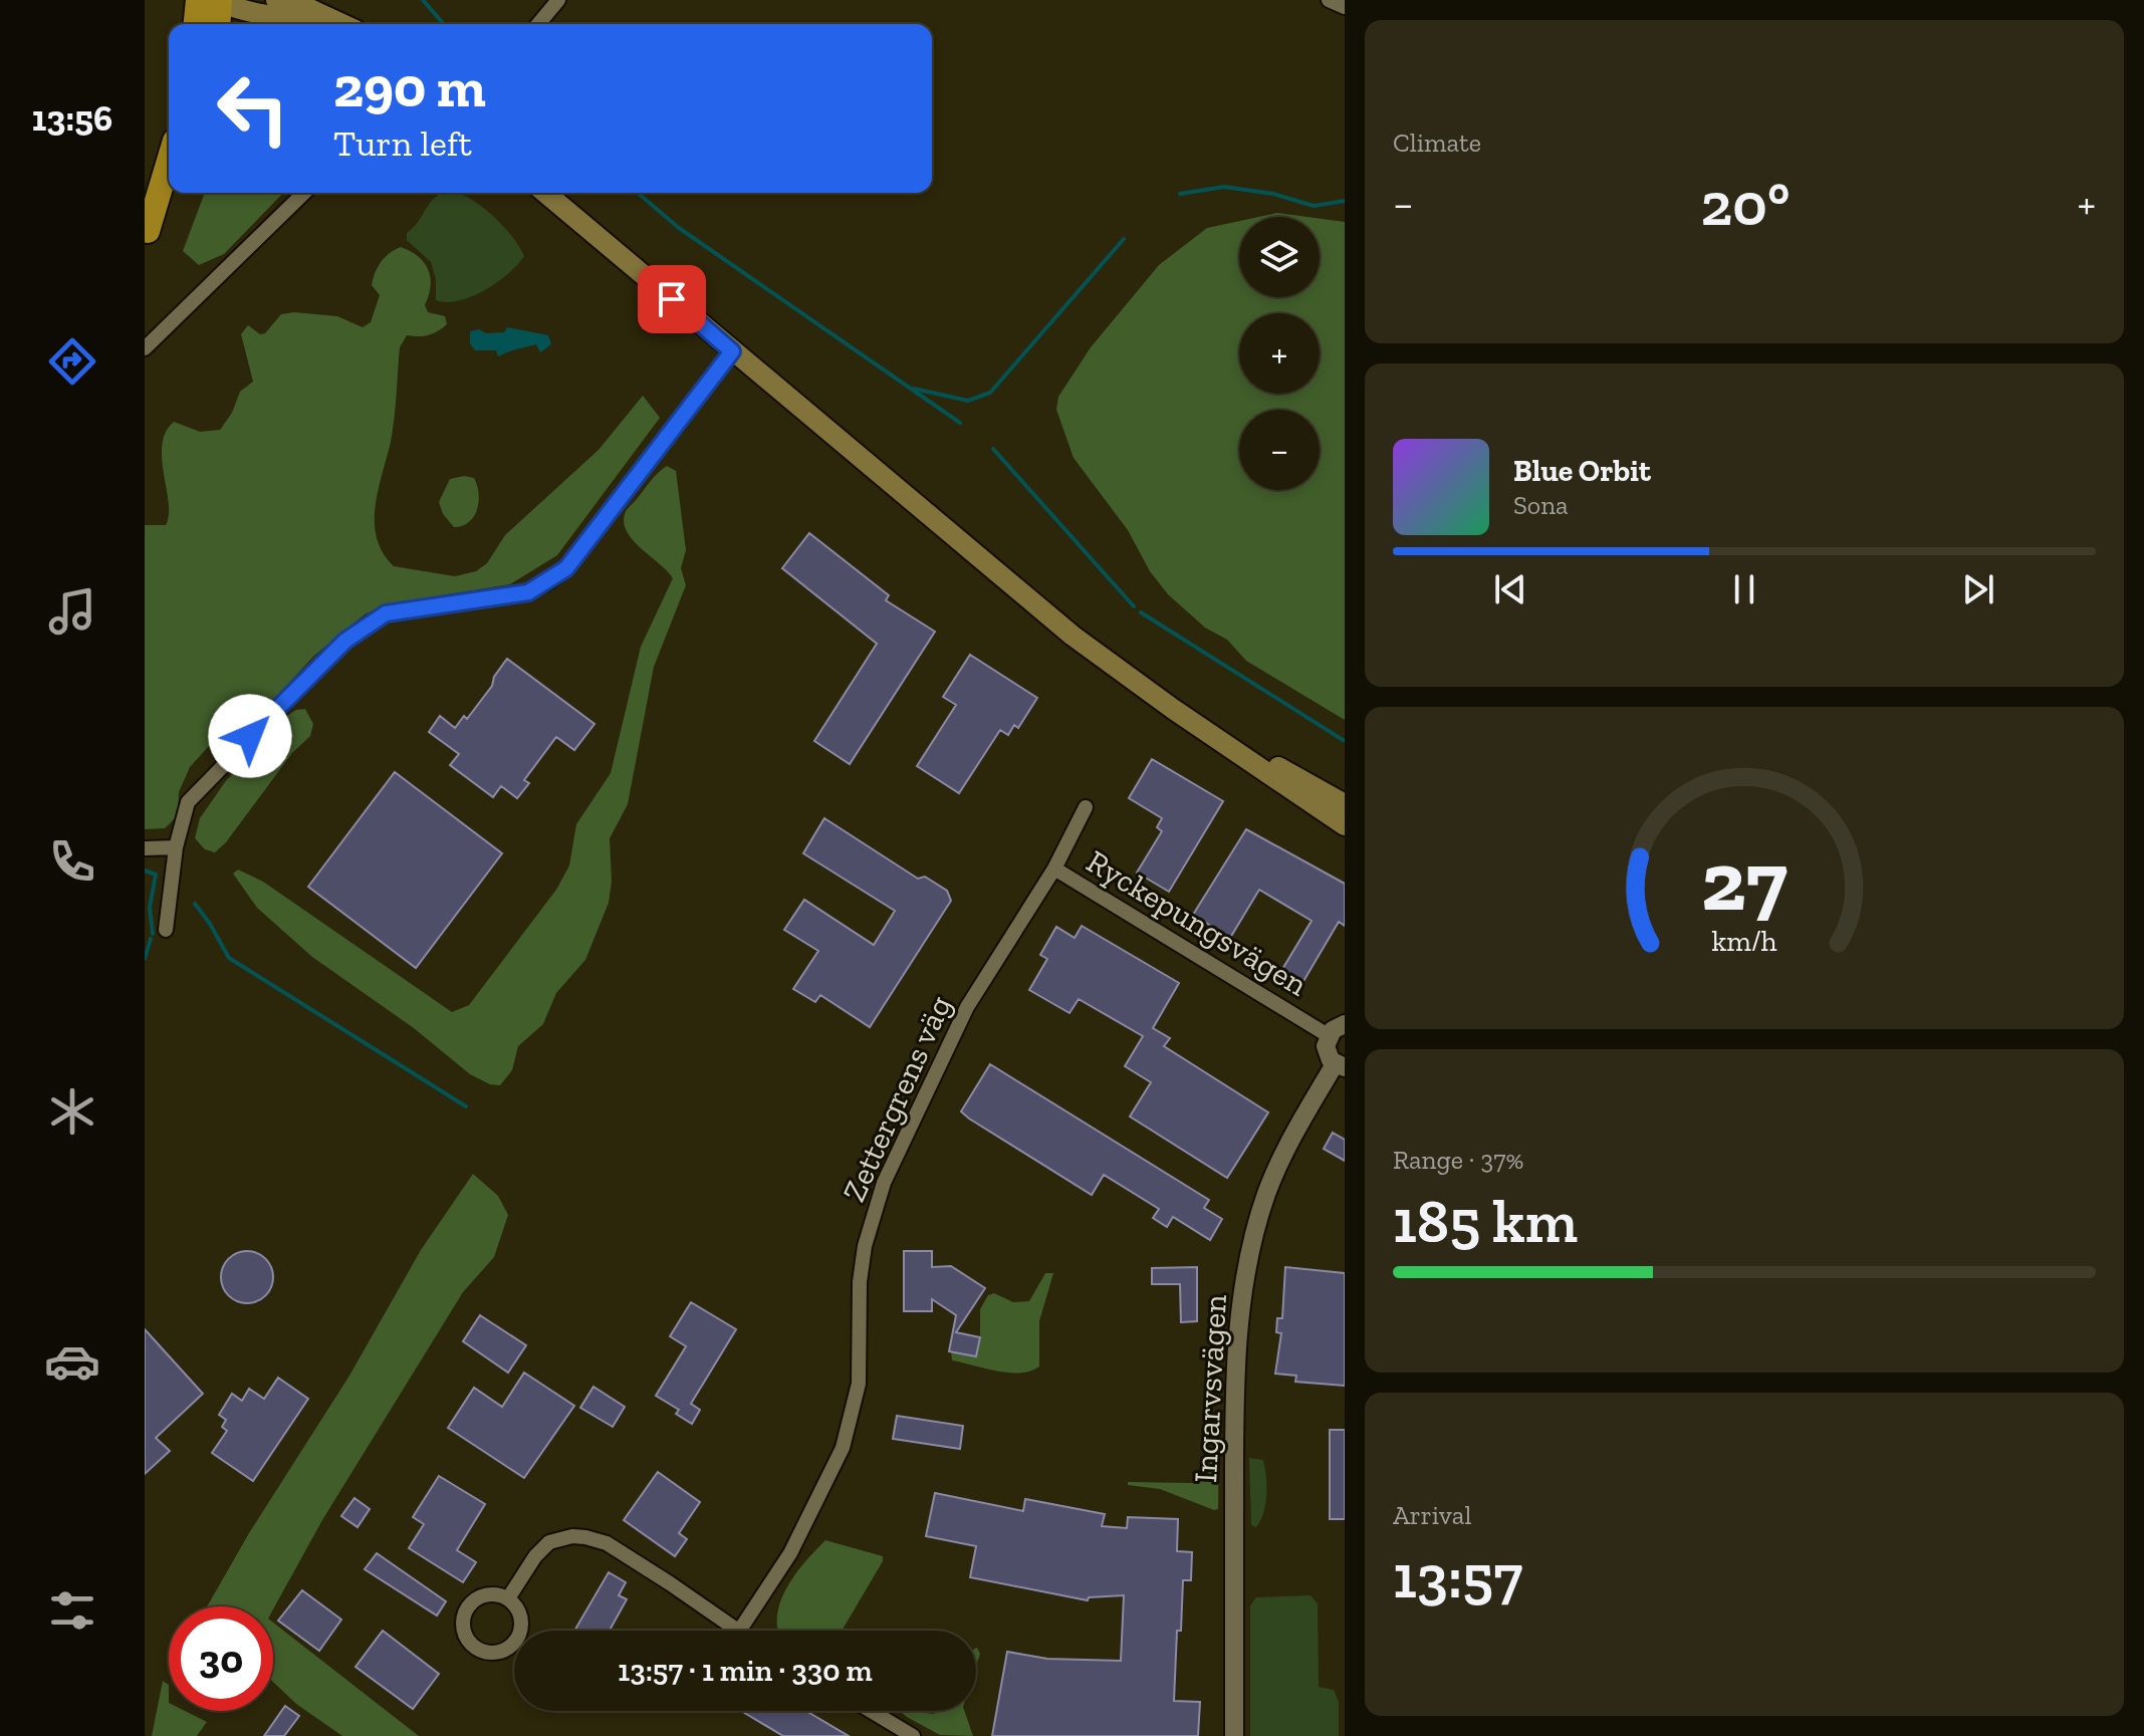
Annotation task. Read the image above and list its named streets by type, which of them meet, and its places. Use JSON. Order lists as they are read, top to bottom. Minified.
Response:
{"streets":{"street":["Ryckepungsvägen","Zettergrens väg","Ingarvsvägen"]},"crossings":[["Ryckepungsvägen","Zettergrens väg"]],"page":{"tabs":"13:56","tile":["Climate",["Range · 37%","185 km"],["Arrival","13:57"]],"turn":["290 m","Turn left"],"heat":["−","20°","+"],"map_buttons":["+","−"],"song":["Blue Orbit","Sona"],"limit":"30","trip":"13:57 · 1 min · 330 m","gauge":["27","km/h"]}}
